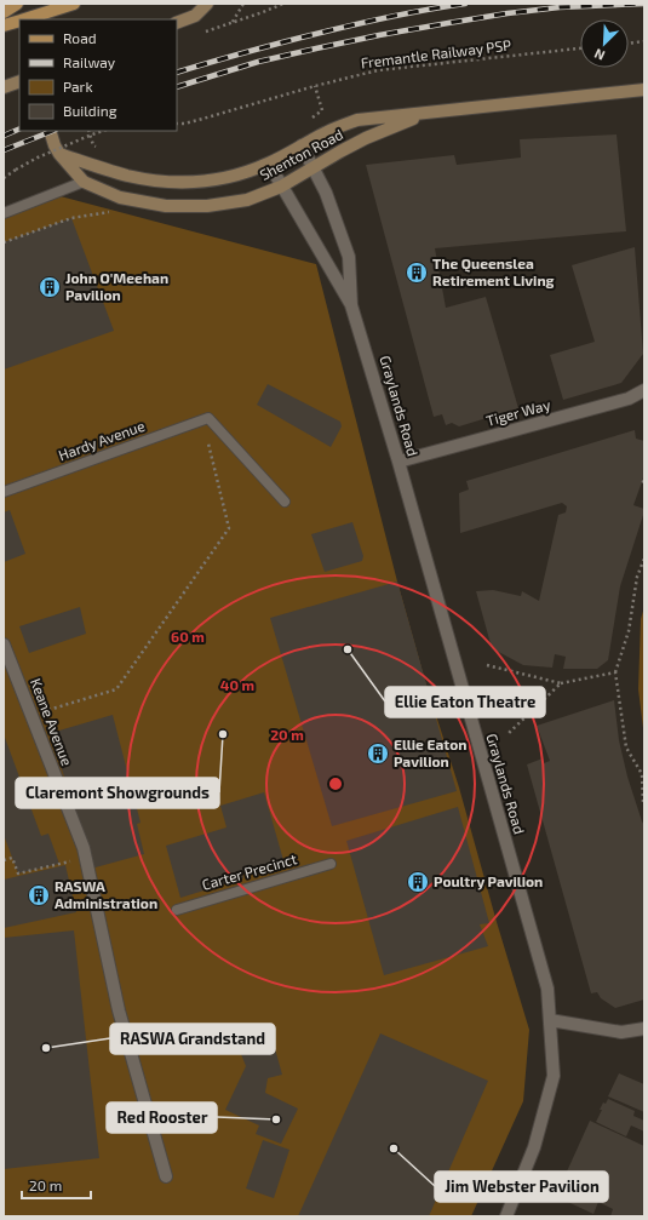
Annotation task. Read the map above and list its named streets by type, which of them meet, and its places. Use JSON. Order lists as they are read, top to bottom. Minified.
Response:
{"streets":{"main road":["Shenton Road"],"street":["Graylands Road","Tiger Way","Keane Avenue"],"lane":["Hardy Avenue","Carter Precinct"],"path":["Fremantle Railway PSP"]},"crossings":[["Shenton Road","Graylands Road"],["Graylands Road","Tiger Way"]],"places":{"building":["The Queenslea Retirement Living","John O'Meehan Pavilion","Ellie Eaton Pavilion","Poultry Pavilion","RASWA Administration"],"other":["Ellie Eaton Theatre","Claremont Showgrounds","RASWA Grandstand","Red Rooster","Jim Webster Pavilion"]},"legend":["Road","Railway","Park","Building"],"scale_bar":"20 m","north":"bottom left","rings":["60 m","40 m","20 m"]}
